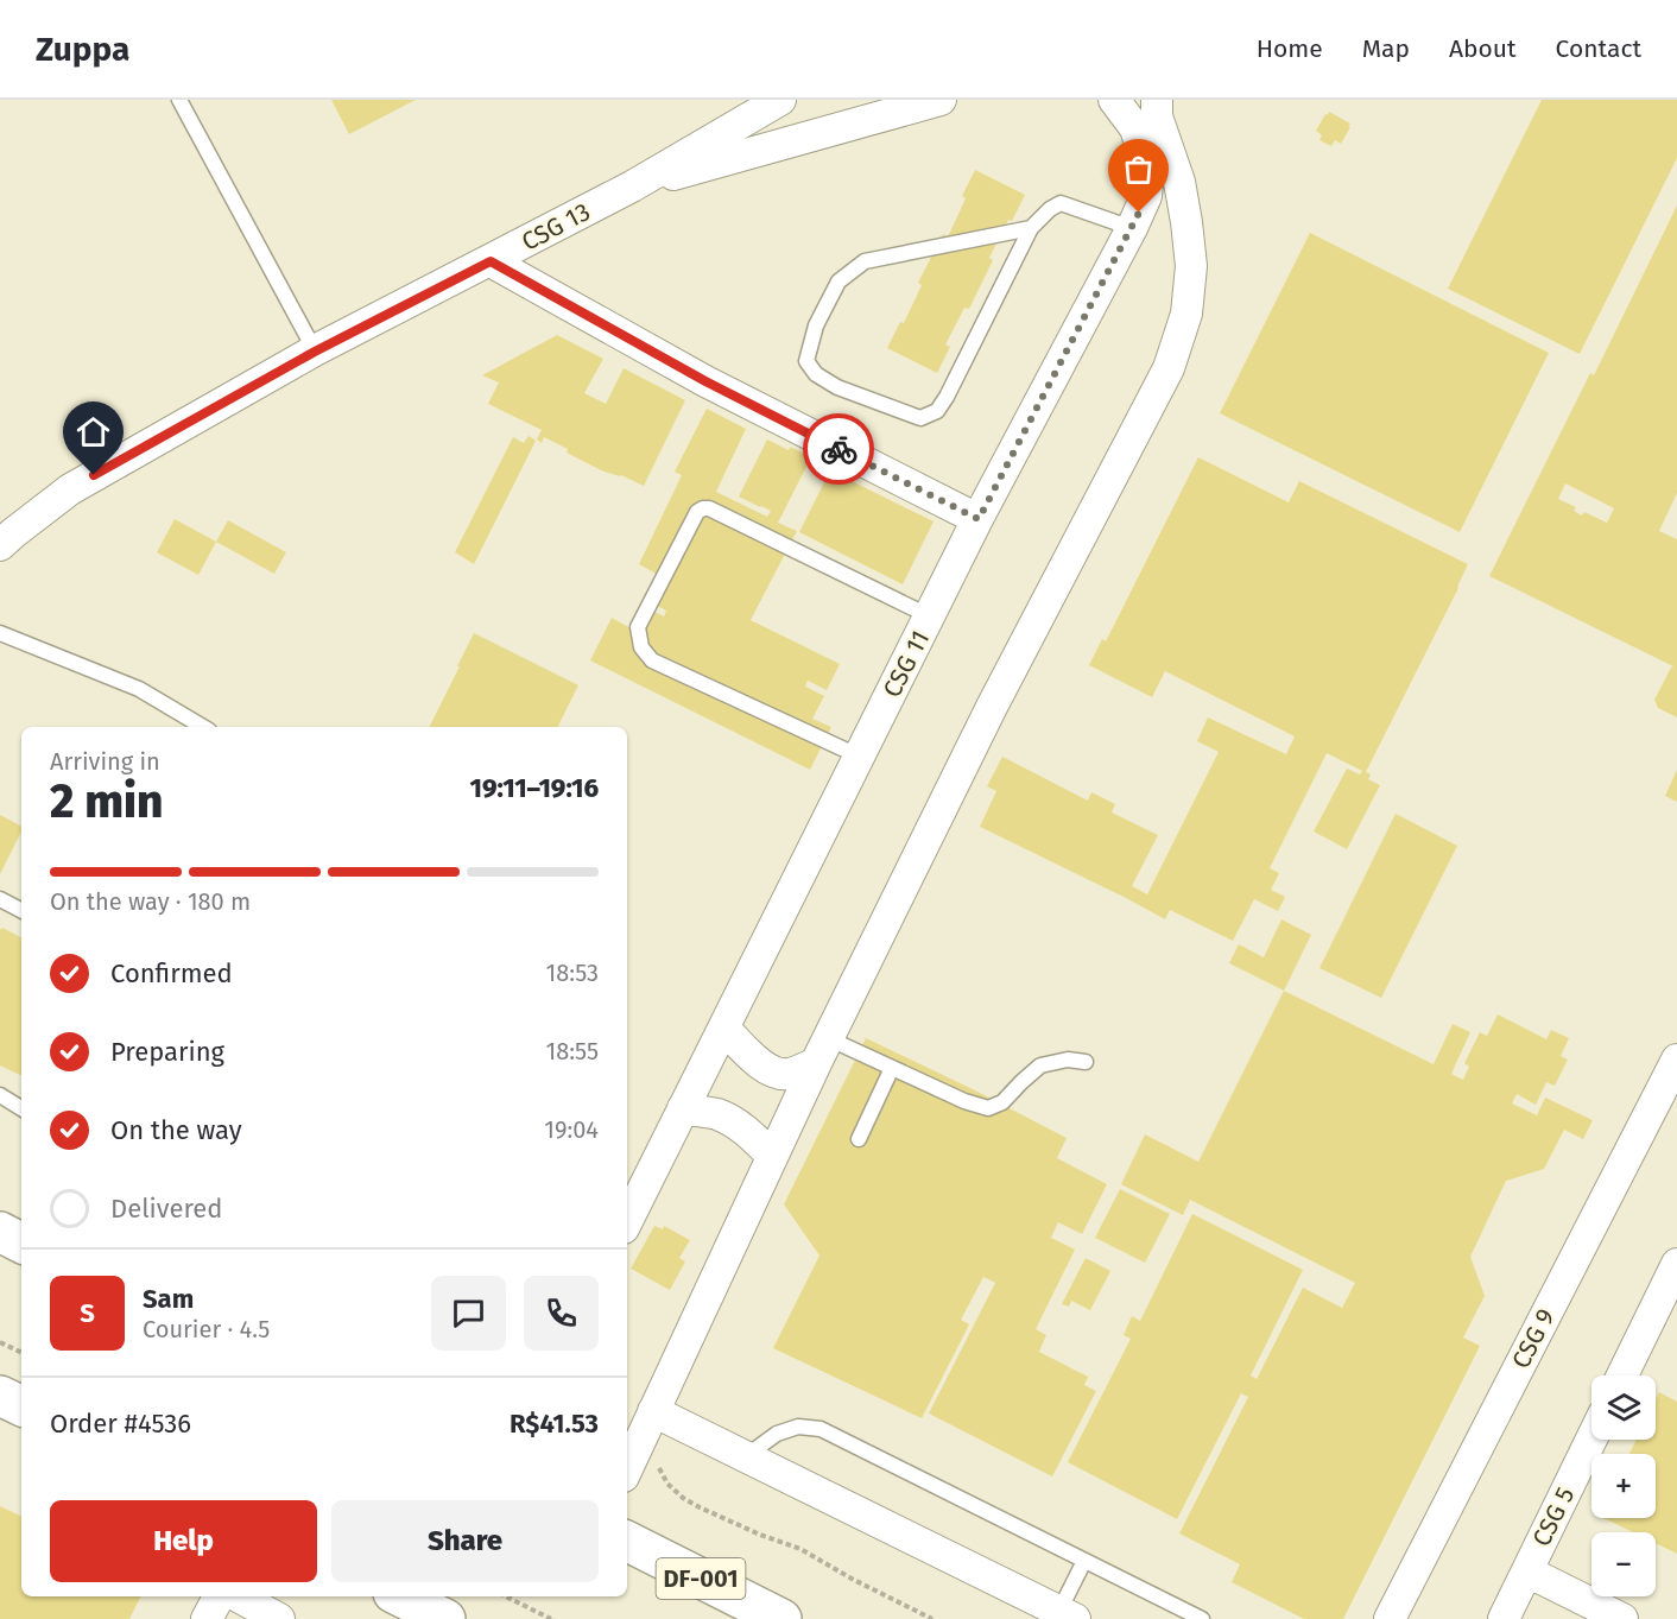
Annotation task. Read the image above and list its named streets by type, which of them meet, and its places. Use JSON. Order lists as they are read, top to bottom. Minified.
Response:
{"streets":{"highway":["DF-001"],"street":["CSG 13","CSG 11","CSG 9","CSG 5"]},"page":{"header":"Zuppa","nav":["Home","Map","About","Contact"],"heading":["2 min","Arriving in","19:11–19:16"],"panel":["Sam","Courier · 4.5","Order #4536","R$41.53"],"bar":"On the way · 180 m","list":[["Confirmed","18:53"],["Preparing","18:55"],["On the way","19:04"],"Delivered"],"round":"S","map_buttons":["+","−"],"buttons":["Help","Share"]}}
